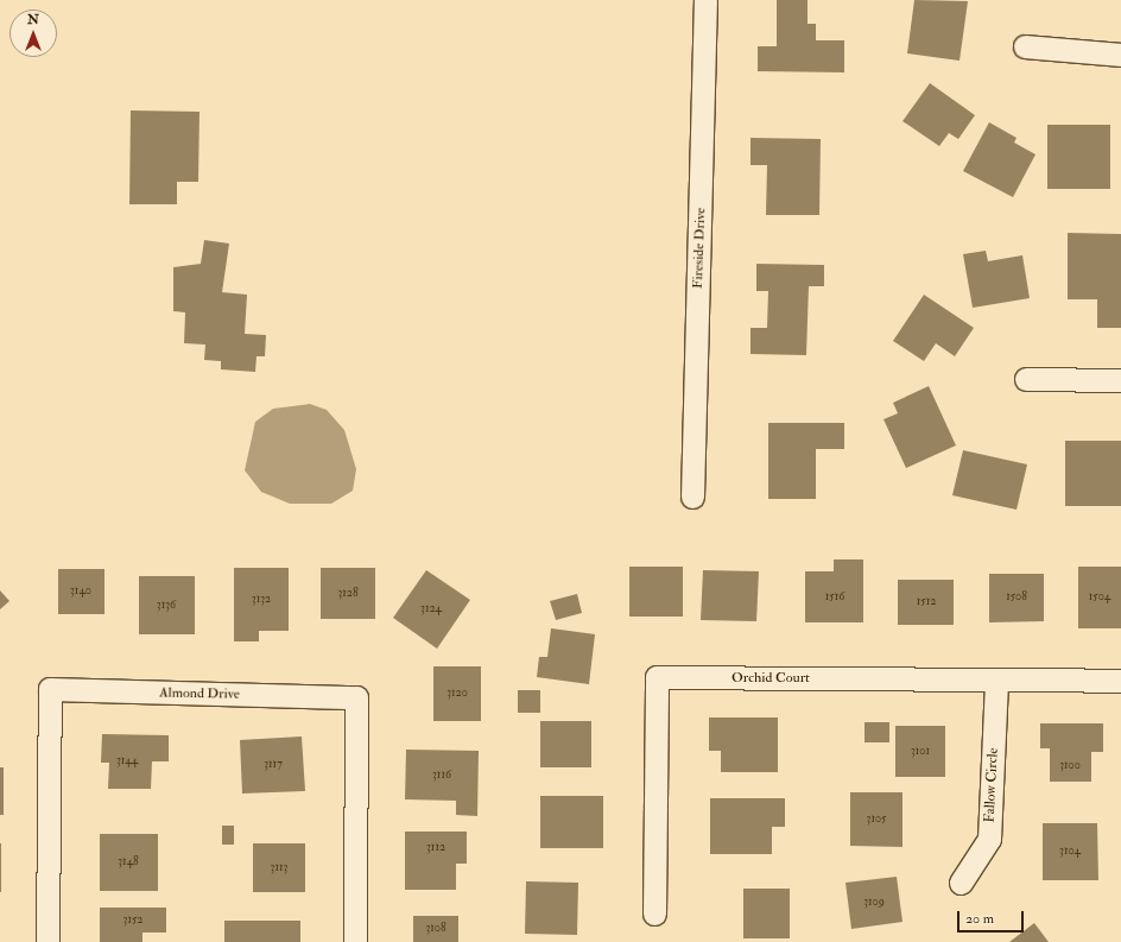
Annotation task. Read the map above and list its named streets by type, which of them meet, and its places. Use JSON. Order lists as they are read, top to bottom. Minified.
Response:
{"streets":{"street":["Fireside Drive","Orchid Court","Almond Drive","Fallow Circle"]},"crossings":[["Orchid Court","Fallow Circle"]],"house_numbers":["3140","3128","1516","1508","1504","3132","1512","3136","3124","3120","3101","3144","3117","3100","3116","3105","3112","3104","3148","3113","3109","3152","3108"],"scale_bar":"20 m","north":"top"}
